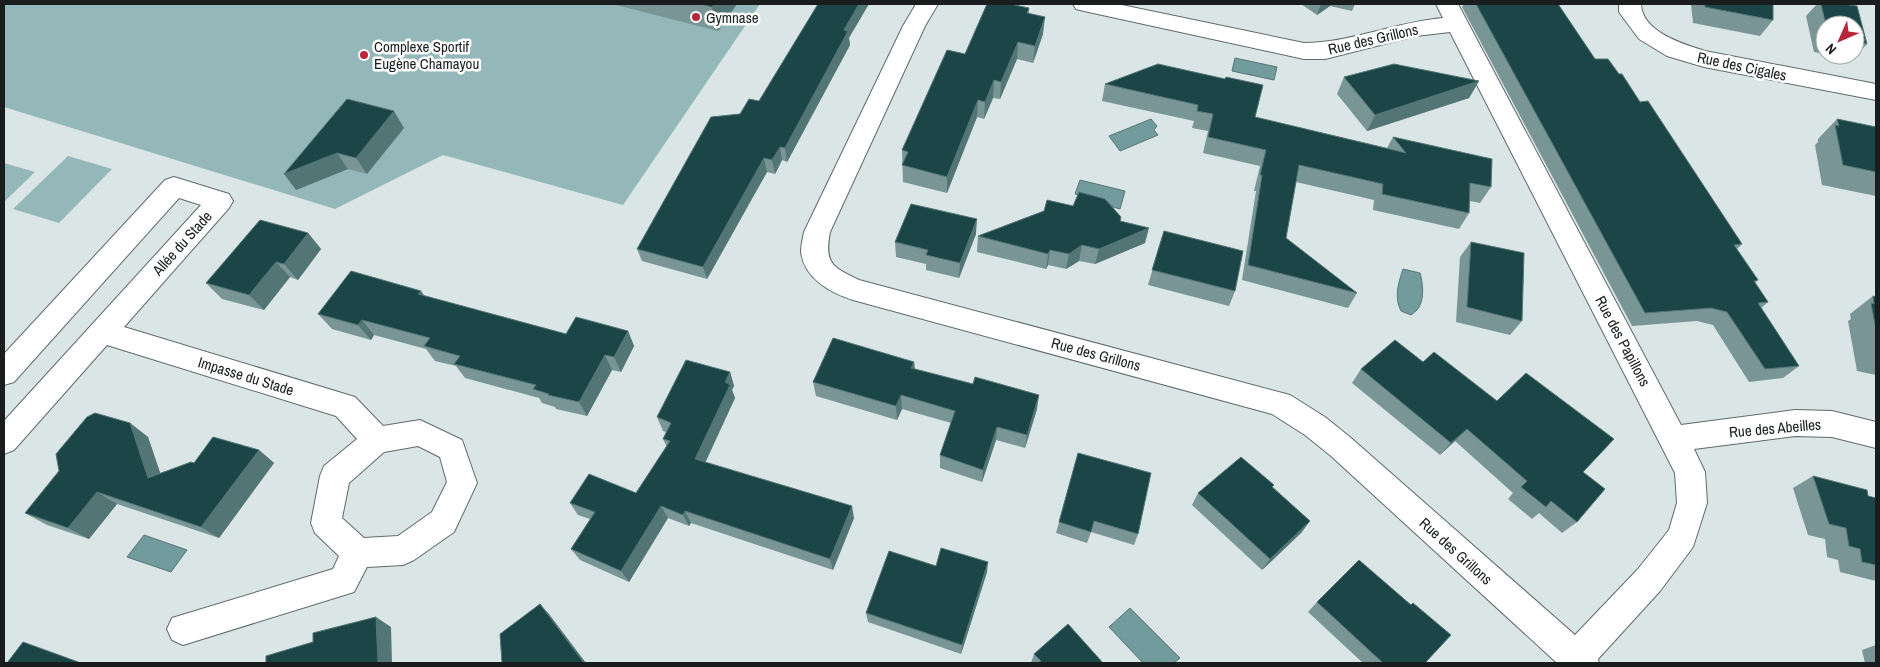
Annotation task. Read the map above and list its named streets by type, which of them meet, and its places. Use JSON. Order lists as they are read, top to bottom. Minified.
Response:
{"streets":{"street":["Rue des Grillons","Rue des Cigales","Allée du Stade","Rue des Papillons","Impasse du Stade","Rue des Abeilles"]},"crossings":[["Rue des Grillons","Rue des Papillons"],["Allée du Stade","Impasse du Stade"],["Rue des Papillons","Rue des Abeilles"]],"places":["Gymnase","Complexe Sportif Eugène Chamayou"],"north":"bottom left"}
